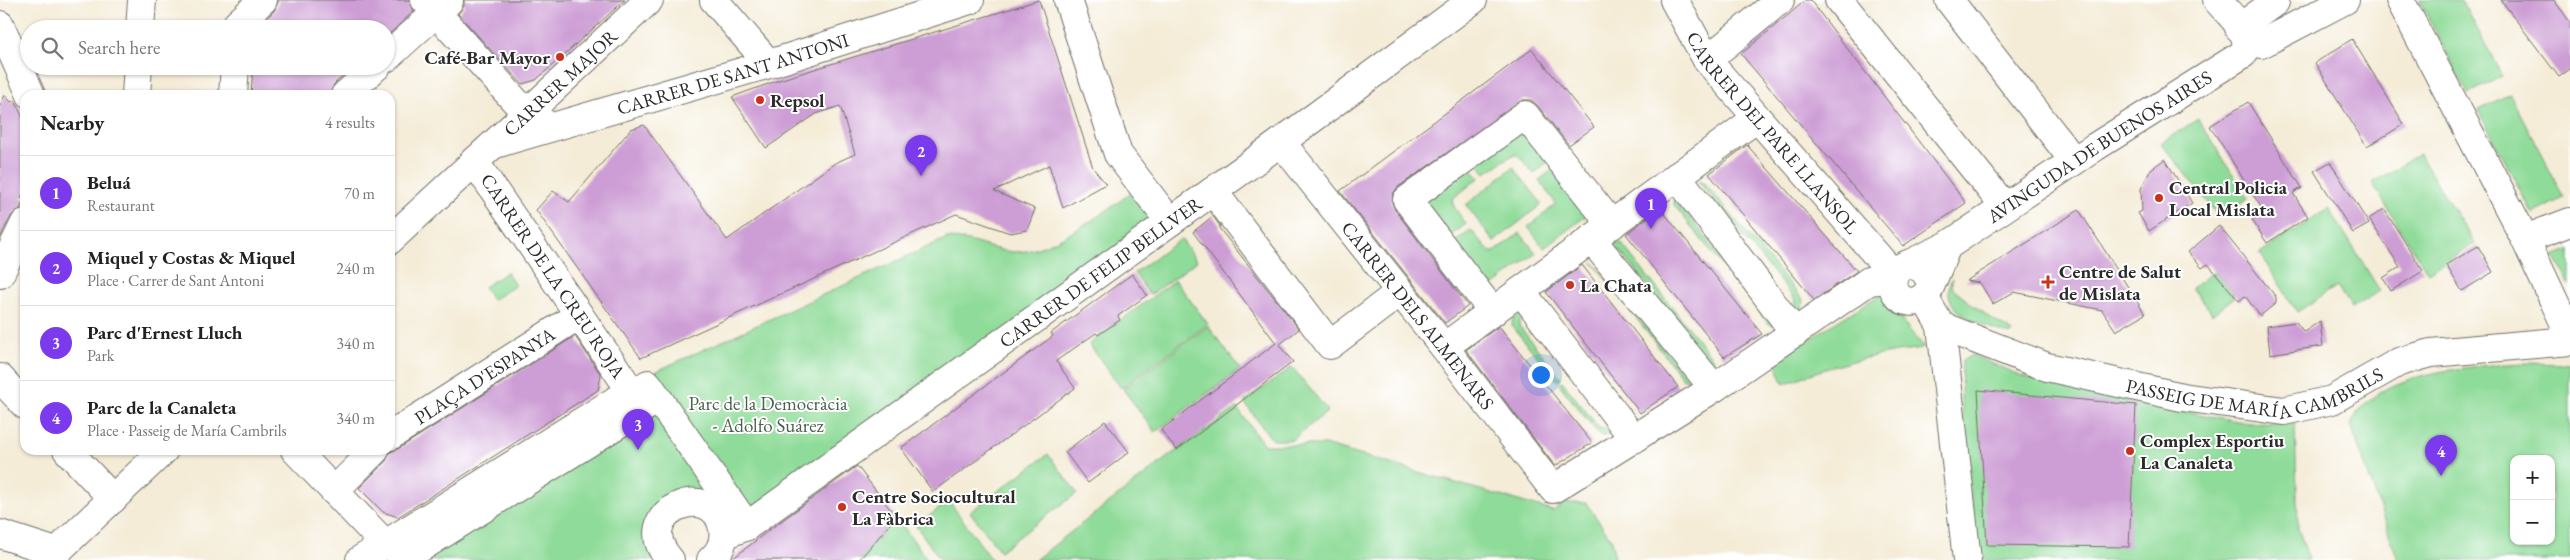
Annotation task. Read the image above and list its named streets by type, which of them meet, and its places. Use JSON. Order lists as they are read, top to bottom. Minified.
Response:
{"streets":{"street":["CARRER DE SANT ANTONI","CARRER MAJOR","CARRER DEL PARE LLANSOL","AVINGUDA DE BUENOS AIRES","CARRER DE FELIP BELLVER","CARRER DE LA CREU ROJA","CARRER DELS ALMENARS","PLAÇA D'ESPANYA","PASSEIG DE MARÍA CAMBRILS"]},"crossings":[["CARRER DE SANT ANTONI","CARRER MAJOR"],["CARRER MAJOR","CARRER DE LA CREU ROJA"],["CARRER DEL PARE LLANSOL","AVINGUDA DE BUENOS AIRES"],["AVINGUDA DE BUENOS AIRES","CARRER DELS ALMENARS"],["CARRER DE FELIP BELLVER","CARRER DE LA CREU ROJA"],["CARRER DE FELIP BELLVER","CARRER DELS ALMENARS"],["CARRER DE LA CREU ROJA","PLAÇA D'ESPANYA"]],"parks":["Parc de la Democràcia - Adolfo Suárez"],"places":{"other":["Café-Bar Mayor","Repsol","Central Policia Local Mislata","La Chata","Complex Esportiu La Canaleta","Centre Sociocultural La Fàbrica"],"health":["Centre de Salut de Mislata"]},"page":{"search":"Search here","heading":["Nearby","4 results"],"pins":["2","1","3","4"],"list":[{"mark":"1","name":"Beluá","note":"Restaurant","value":"70 m"},{"mark":"2","name":"Miquel y Costas & Miquel","note":"Place · Carrer de Sant Antoni","value":"240 m"},{"mark":"3","name":"Parc d'Ernest Lluch","note":"Park","value":"340 m"},{"mark":"4","name":"Parc de la Canaleta","note":"Place · Passeig de María Cambrils","value":"340 m"}],"map_buttons":["+","−"]}}
